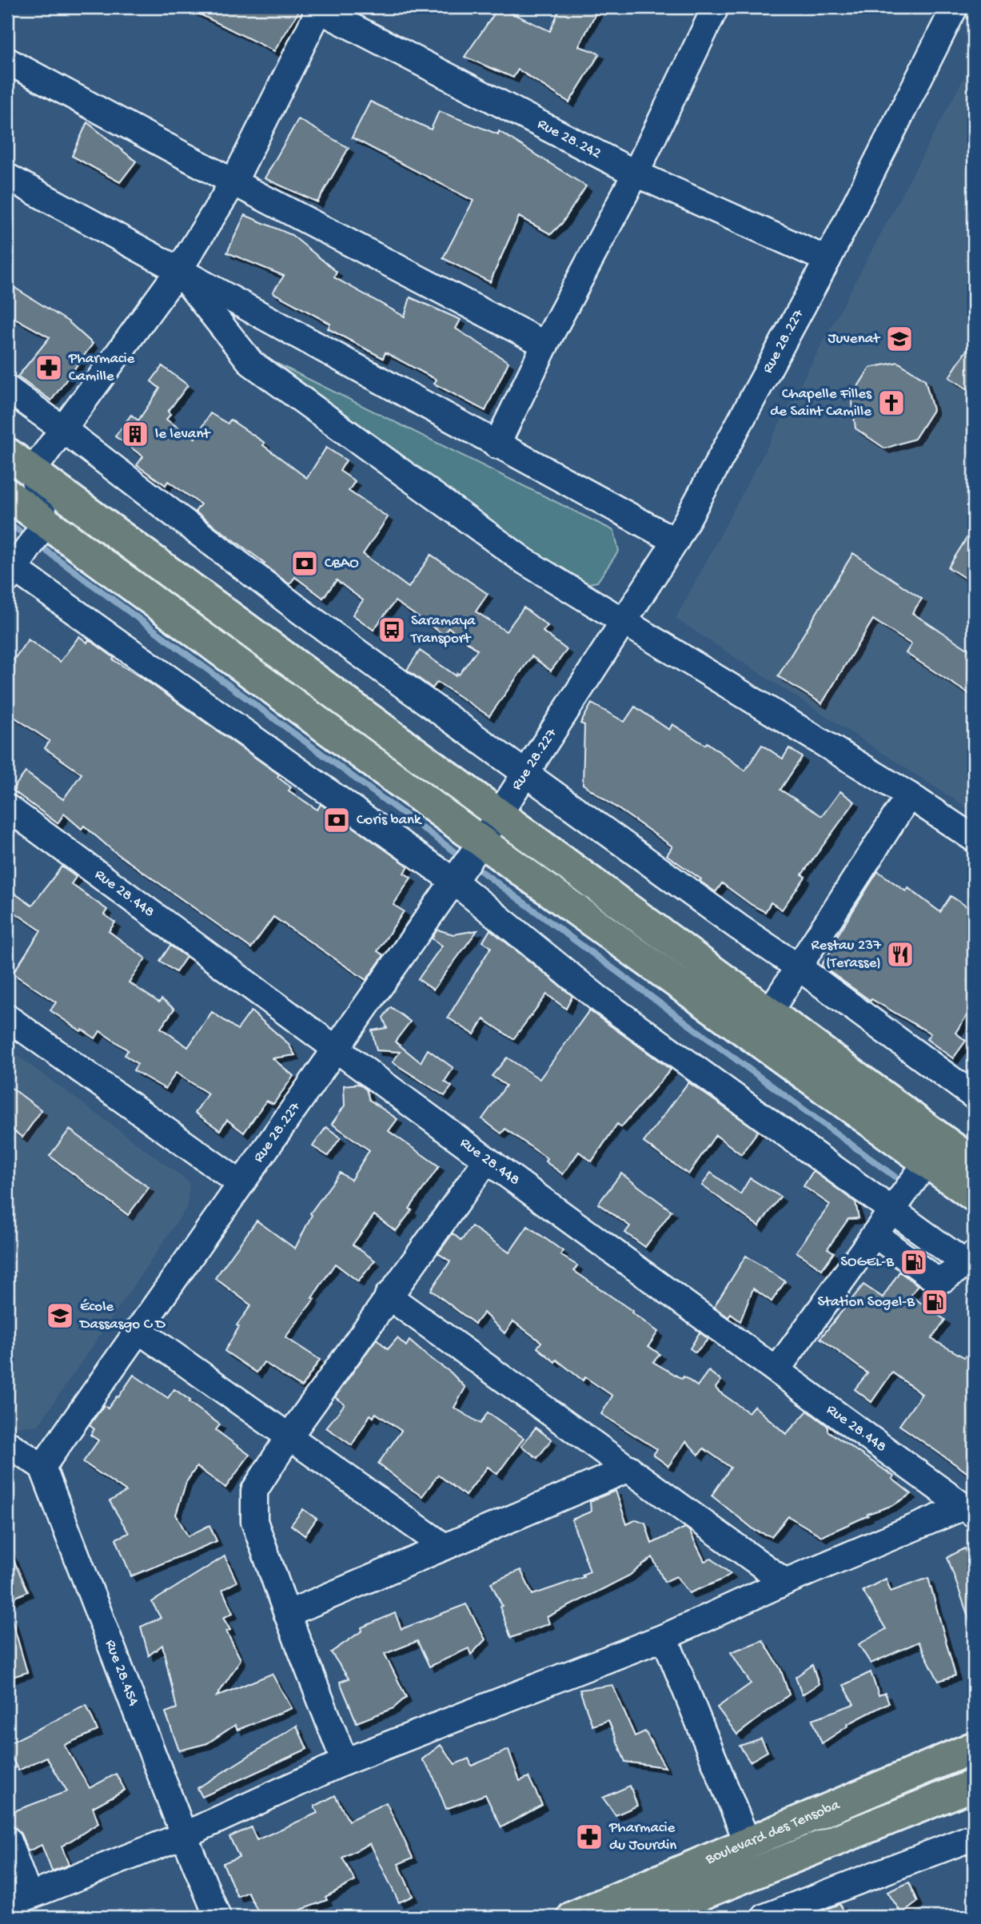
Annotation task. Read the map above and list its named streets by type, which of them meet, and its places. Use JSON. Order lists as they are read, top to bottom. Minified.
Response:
{"streets":{"main road":["Boulevard des Tensoba"],"street":["Rue 28.242","Rue 28.227","Rue 28.448","Rue 28.454"]},"crossings":[["Rue 28.242","Rue 28.227"],["Rue 28.227","Rue 28.448"],["Rue 28.227","Rue 28.454"]],"places":{"school or university":["Juvenat","École Dassasgo C D"],"pharmacy":["Pharmacie Camille","Pharmacie du Jourdin"],"church":["Chapelle Filles de Saint Camille"],"building":["le levant"],"bank":["CBAO","Coris bank"],"bus stop":["Saramaya Transport"],"restaurant":["Restau 237 (Terasse)"],"fuel station":["SOGEL-B","Station Sogel-B"]}}
